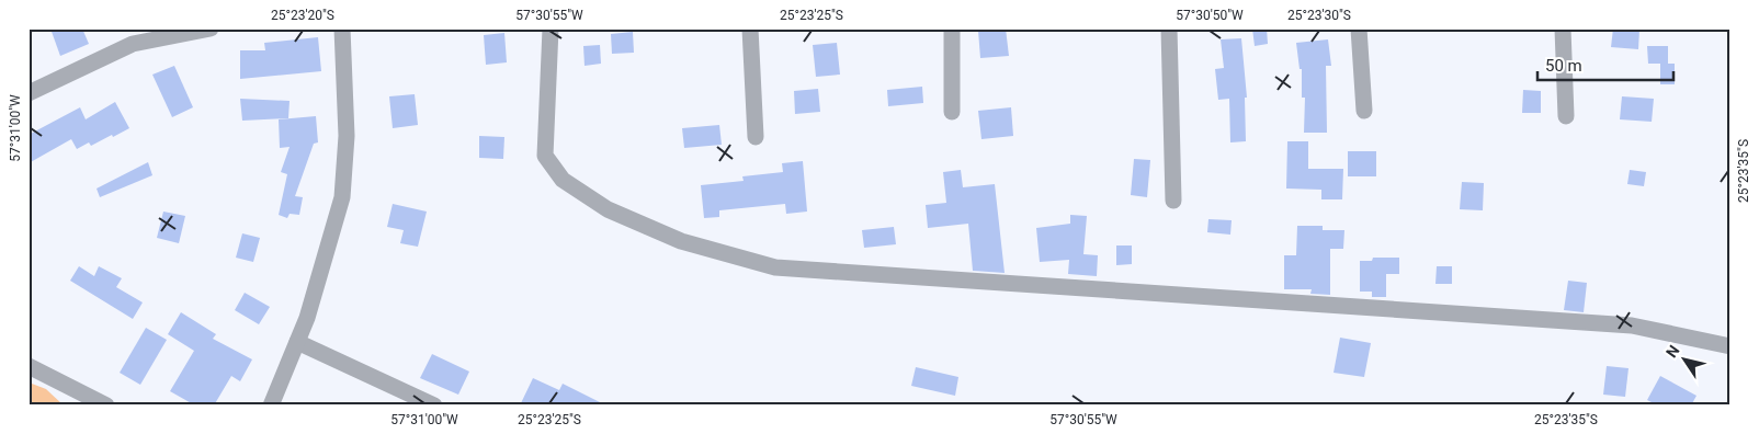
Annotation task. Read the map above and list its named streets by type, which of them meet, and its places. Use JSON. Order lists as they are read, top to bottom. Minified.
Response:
{"scale_bar":"50 m","north":"top left","coordinates":["25°23'20\"S","57°30'55\"W","25°23'25\"S","57°30'50\"W","25°23'30\"S","57°31'00\"W","25°23'35\"S"]}
